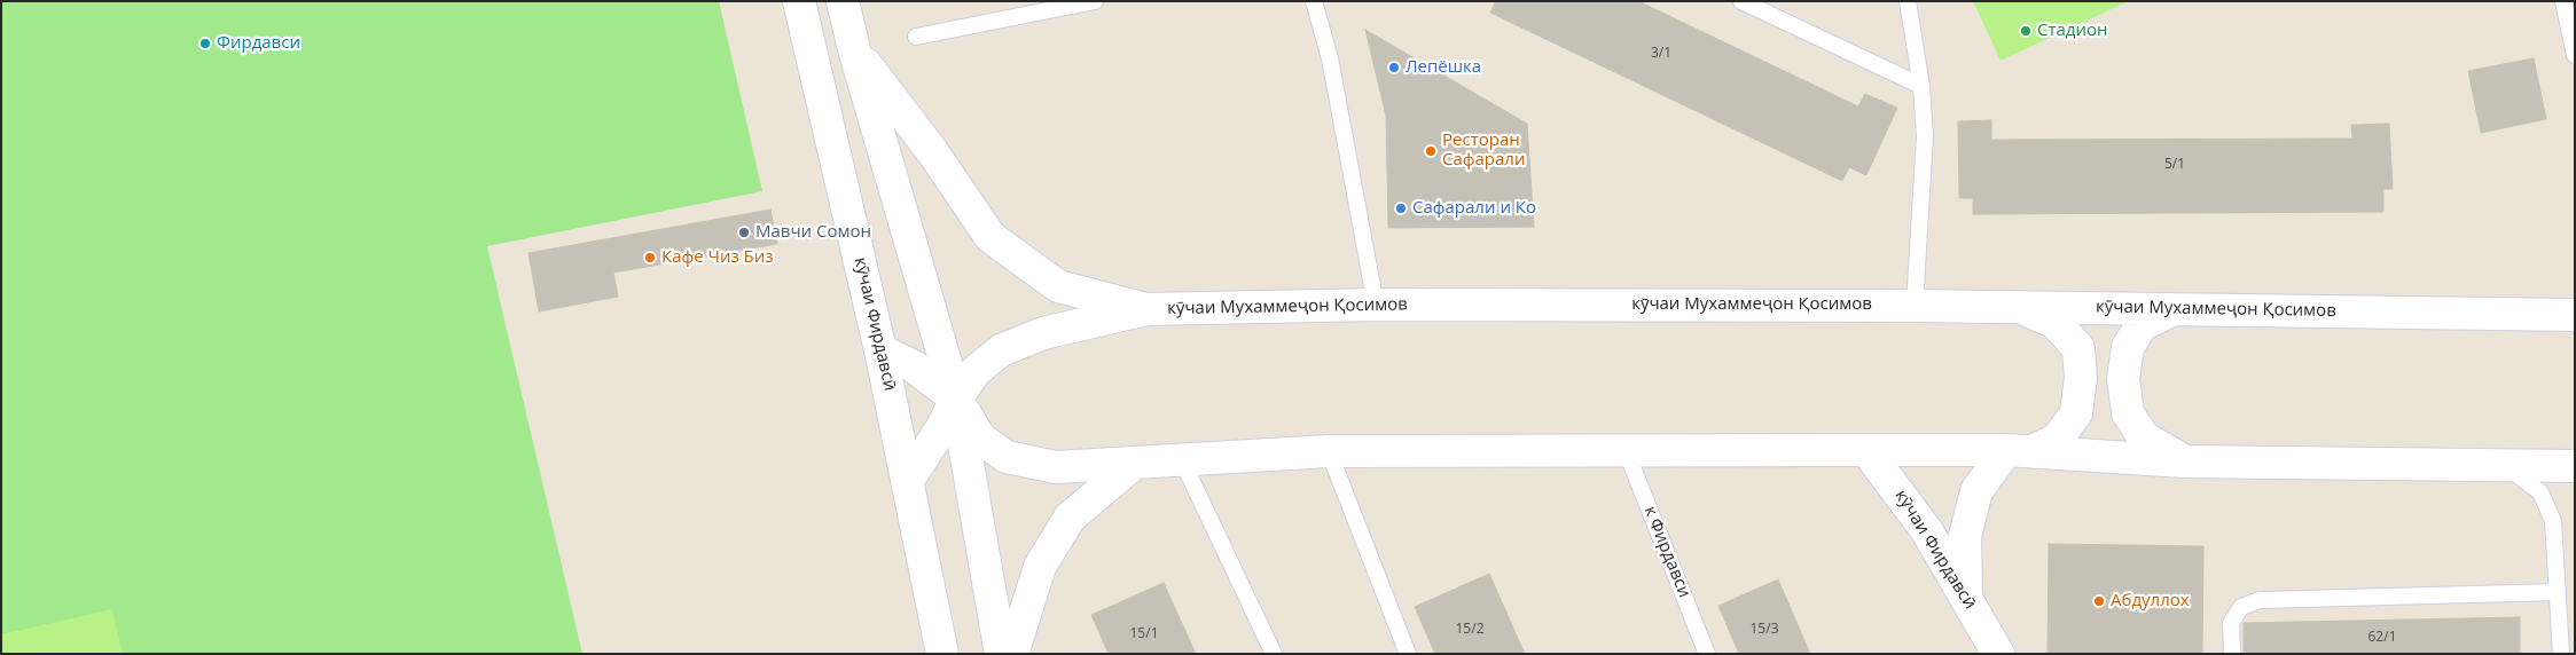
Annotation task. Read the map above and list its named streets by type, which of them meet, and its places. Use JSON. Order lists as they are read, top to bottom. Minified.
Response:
{"streets":{"street":["кӯчаи Мухаммеҷон Қосимов","кӯчаи Фирдавсӣ"],"lane":["к Фирдавси"]},"places":["Стадион","Фирдавси","Лепёшка","Ресторан Сафарали","Сафарали и Ко","Мавчи Сомон","Кафе Чиз Биз","Абдуллох"],"house_numbers":["3/1","5/1","15/2","15/3","15/1","62/1"]}
